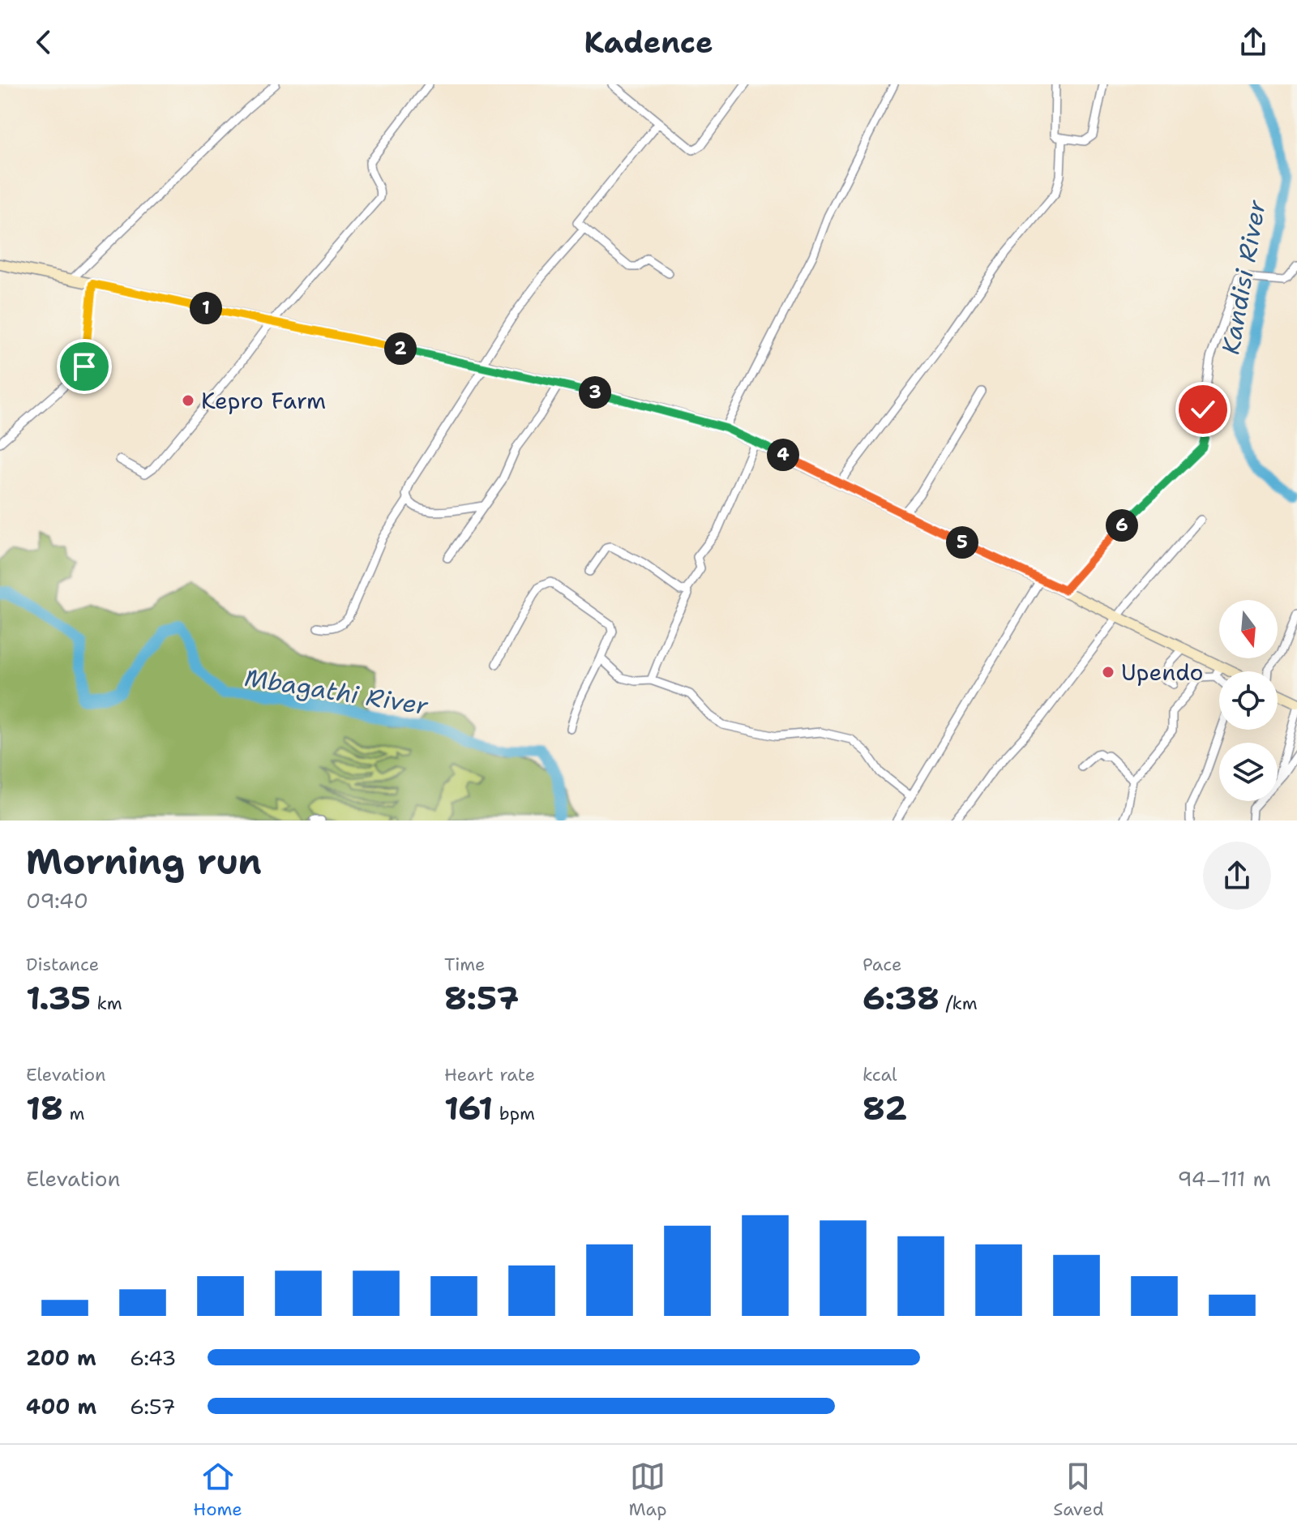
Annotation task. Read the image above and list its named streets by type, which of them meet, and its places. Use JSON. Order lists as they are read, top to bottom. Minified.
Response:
{"water":["Kandisi River","Mbagathi River"],"places":["Kepro Farm","Upendo"],"north":"bottom","page":{"header":"Kadence","pins":["1","2","3","4","6","5"],"heading":["Morning run","09:40"],"stats":[["Distance","1.35 km"],["Time","8:57"],["Pace","6:38 /km"],["Elevation","18 m"],["Heart rate","161 bpm"],["kcal","82"]],"chart":["Elevation","94–111 m"],"list":[{"name":"200 m","note":"6:43"},{"name":"400 m","note":"6:57"}],"tabs":["Home","Map","Saved"]}}
